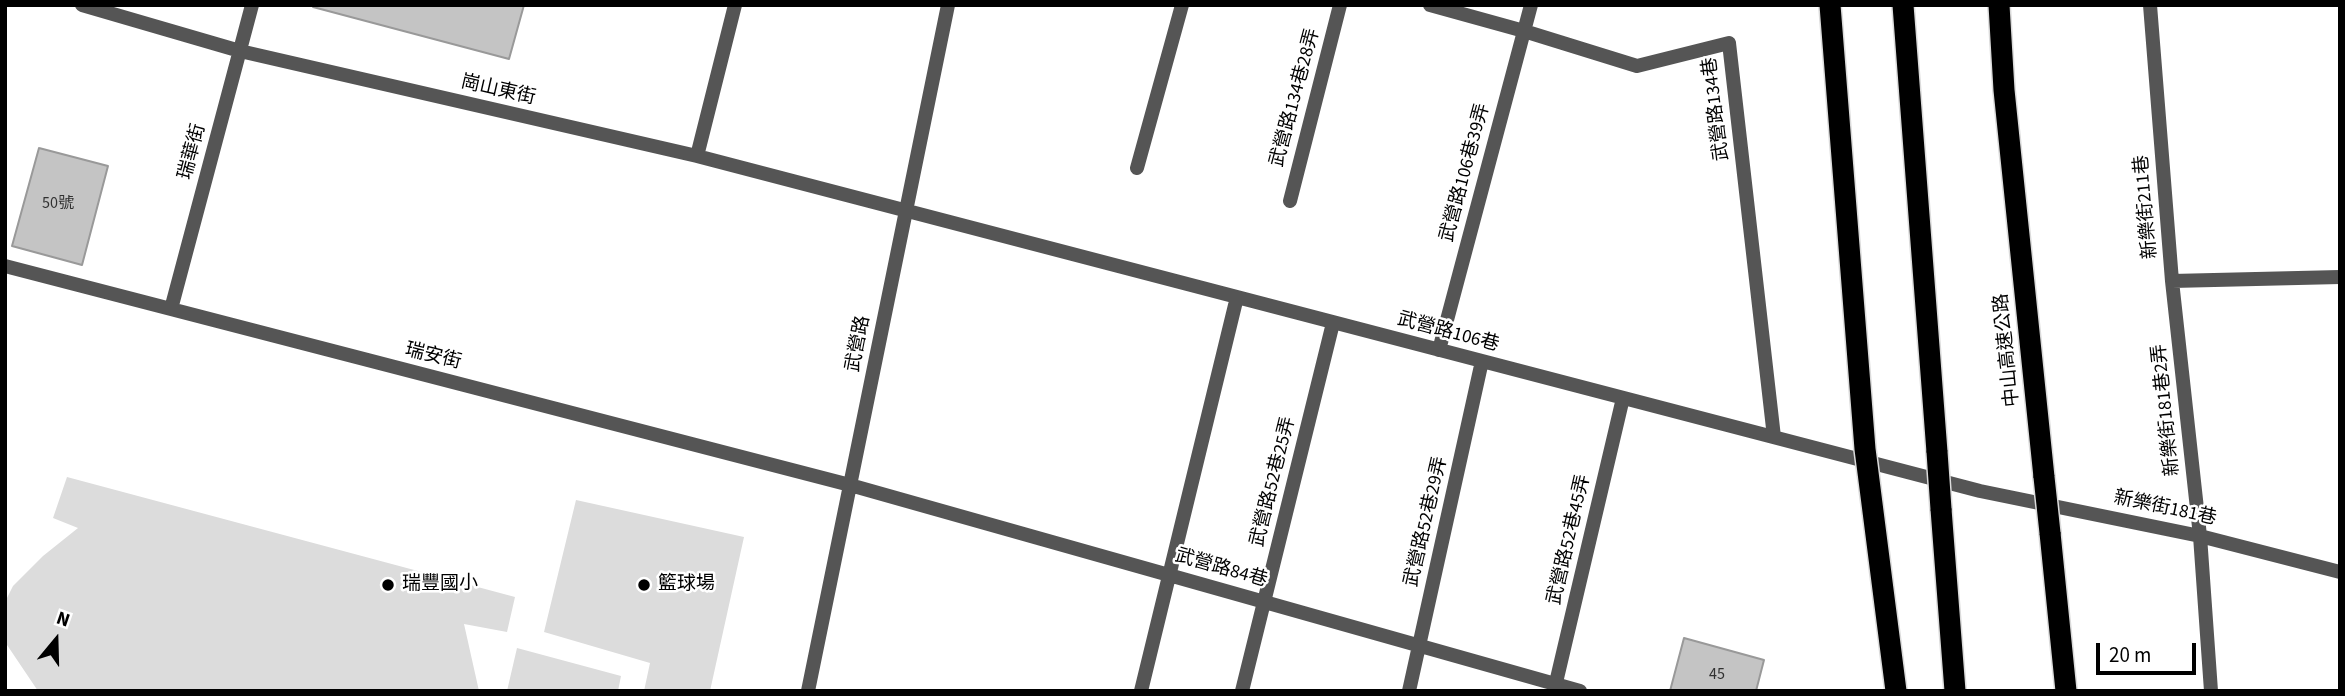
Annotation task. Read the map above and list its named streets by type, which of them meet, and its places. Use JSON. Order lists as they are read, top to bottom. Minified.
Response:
{"streets":{"highway":["中山高速公路"],"street":["崗山東街","武營路134巷28弄","武營路134巷","瑞華街","武營路106巷39弄","新樂街211巷","武營路106巷","武營路","瑞安街","新樂街181巷2弄","武營路52巷25弄","新樂街181巷","武營路52巷29弄","武營路52巷45弄","武營路84巷"]},"crossings":[["崗山東街","瑞華街"],["崗山東街","武營路106巷"],["崗山東街","武營路"],["武營路134巷","武營路106巷39弄"],["武營路134巷","武營路106巷"],["瑞華街","瑞安街"],["武營路106巷39弄","武營路106巷"],["新樂街211巷","新樂街181巷2弄"],["武營路106巷","武營路"],["武營路106巷","武營路52巷25弄"],["武營路106巷","新樂街181巷"],["武營路106巷","武營路52巷29弄"],["武營路106巷","武營路52巷45弄"],["武營路","瑞安街"],["武營路","武營路84巷"],["瑞安街","武營路84巷"],["新樂街181巷2弄","新樂街181巷"],["武營路52巷25弄","武營路84巷"],["武營路52巷29弄","武營路84巷"],["武營路52巷45弄","武營路84巷"]],"places":["瑞豐國小","籃球場"],"house_numbers":["50號","45"],"scale_bar":"20 m","north":"top"}
